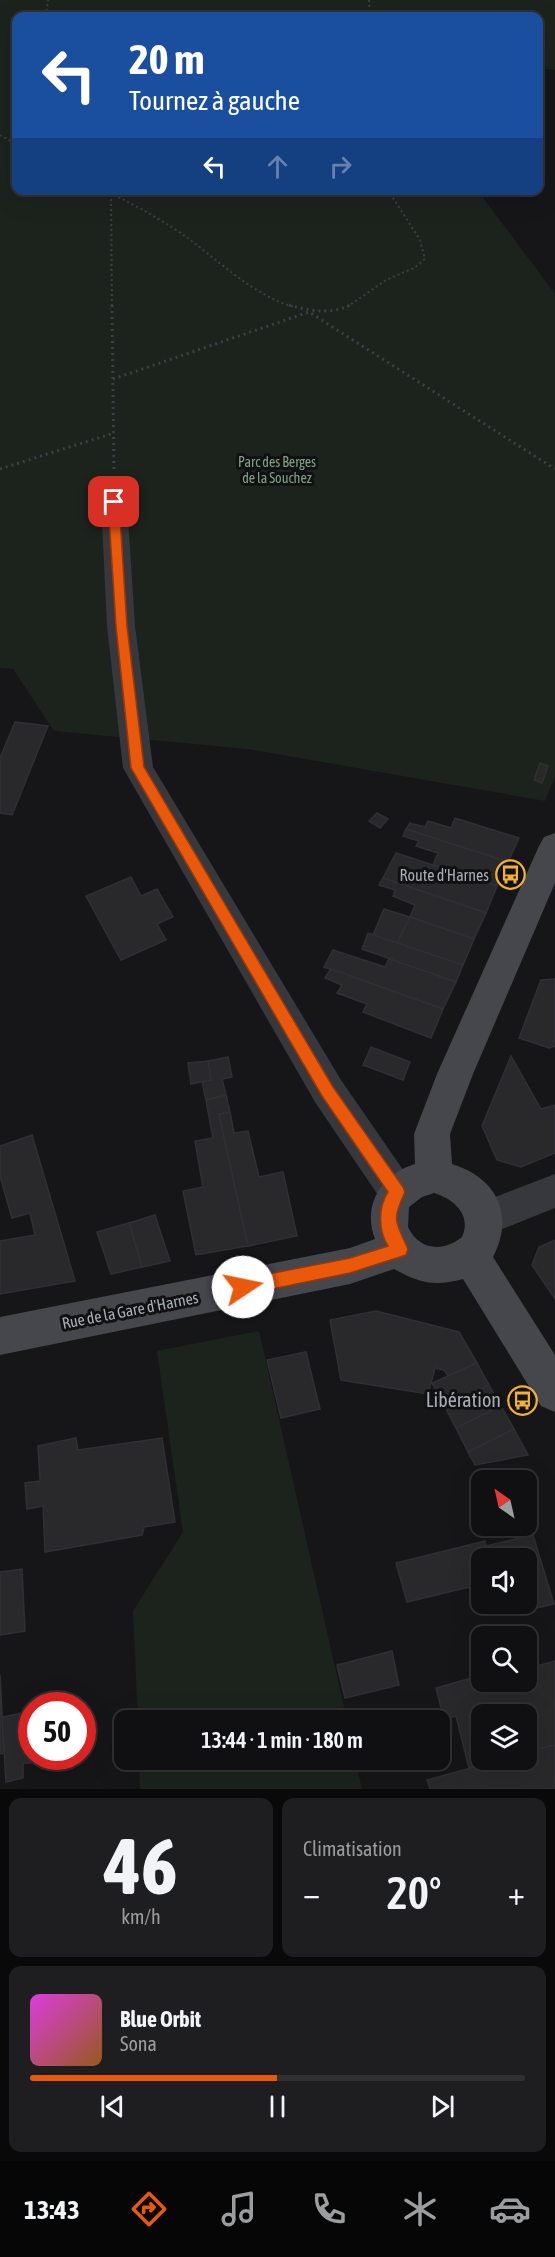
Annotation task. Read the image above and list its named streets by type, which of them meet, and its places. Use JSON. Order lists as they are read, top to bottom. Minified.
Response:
{"streets":{"main road":["Rue de la Gare d'Harnes"]},"parks":["Parc des Berges de la Souchez"],"places":{"bus stop":["Route d'Harnes","Libération"]},"north":"top left","page":{"turn":["20 m","Tournez à gauche"],"limit":"50","trip":"13:44 · 1 min · 180 m","tile":[["46","km/h"],"Climatisation"],"heat":["−","20°","+"],"song":["Blue Orbit","Sona"],"tabs":"13:43"}}
